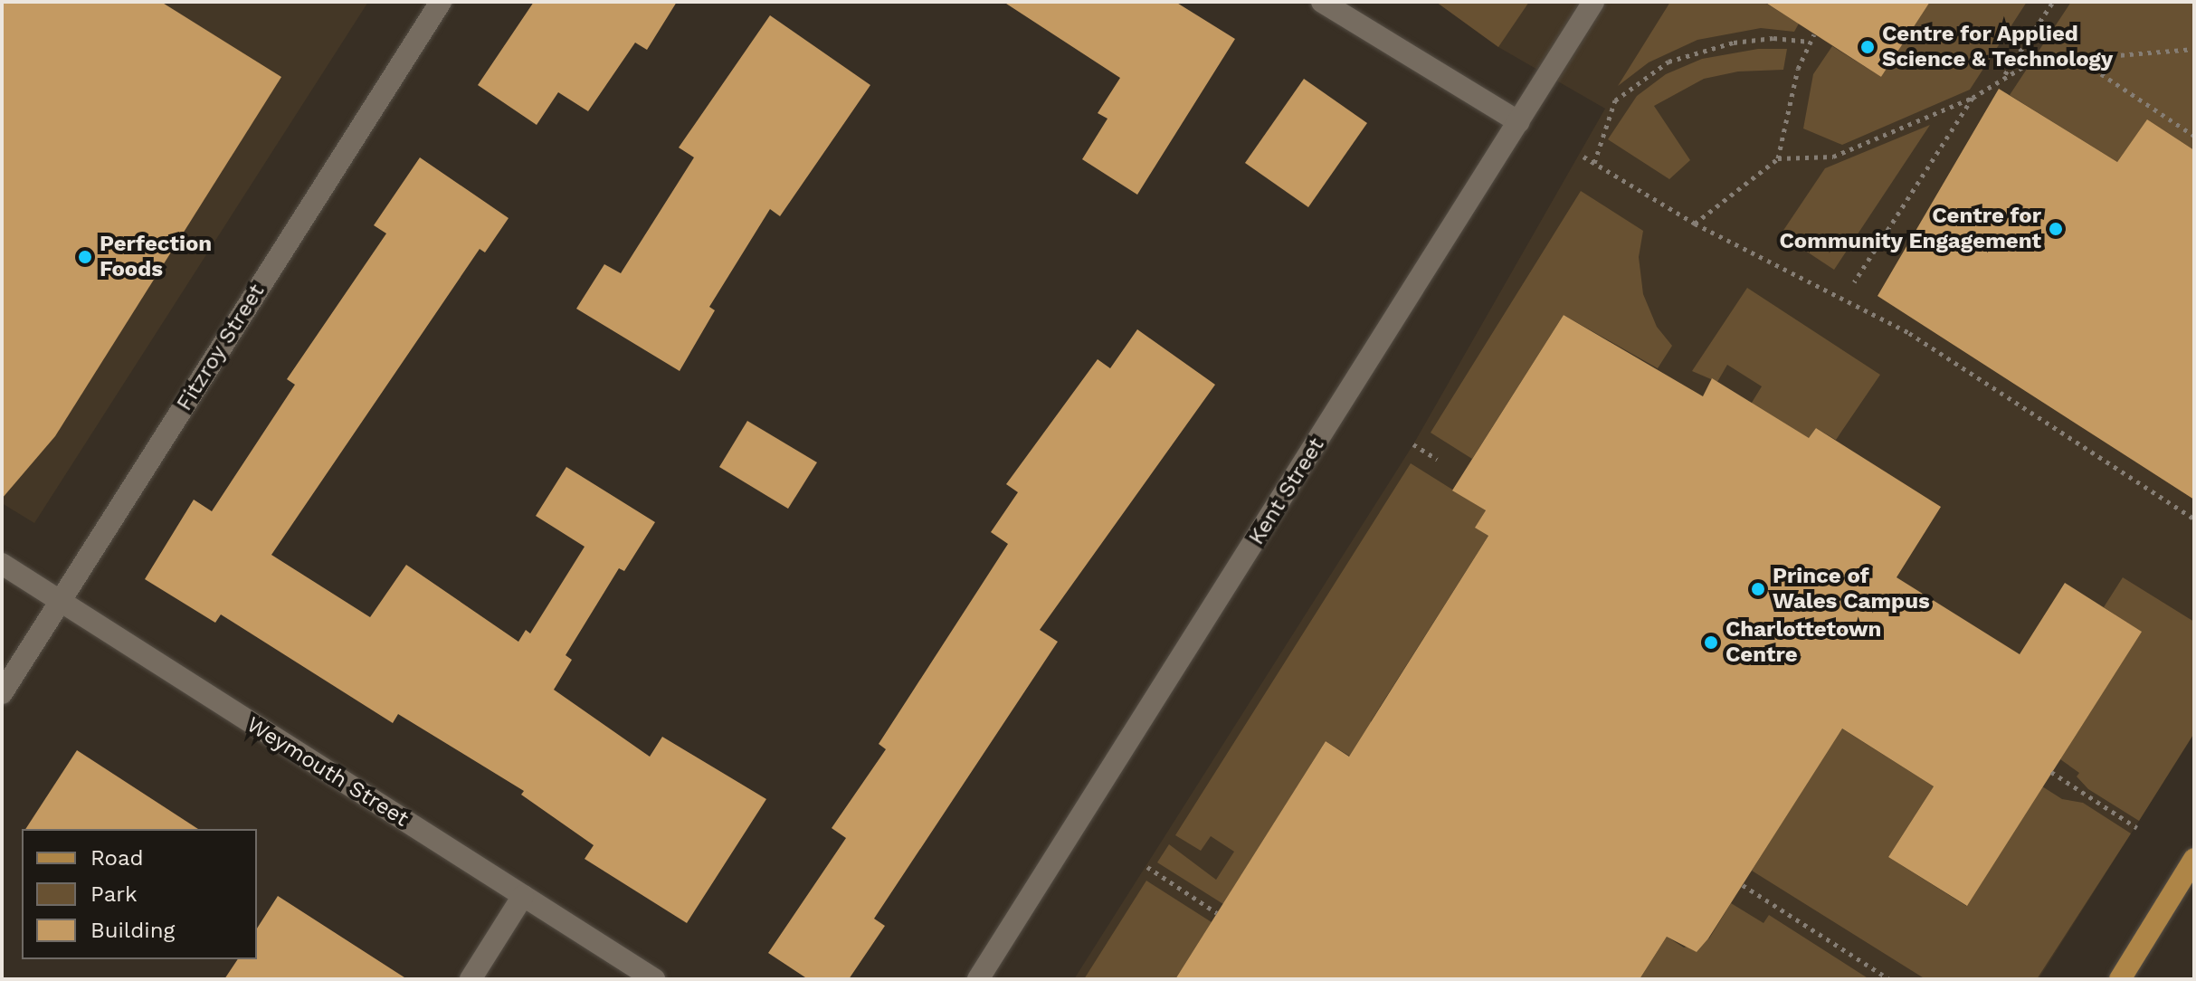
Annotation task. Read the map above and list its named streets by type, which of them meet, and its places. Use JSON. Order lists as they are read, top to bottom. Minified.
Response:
{"streets":{"street":["Fitzroy Street","Kent Street","Weymouth Street"]},"crossings":[["Fitzroy Street","Weymouth Street"]],"places":["Centre for Applied Science & Technology","Centre for Community Engagement","Perfection Foods","Prince of Wales Campus","Charlottetown Centre"],"legend":["Road","Park","Building"]}
